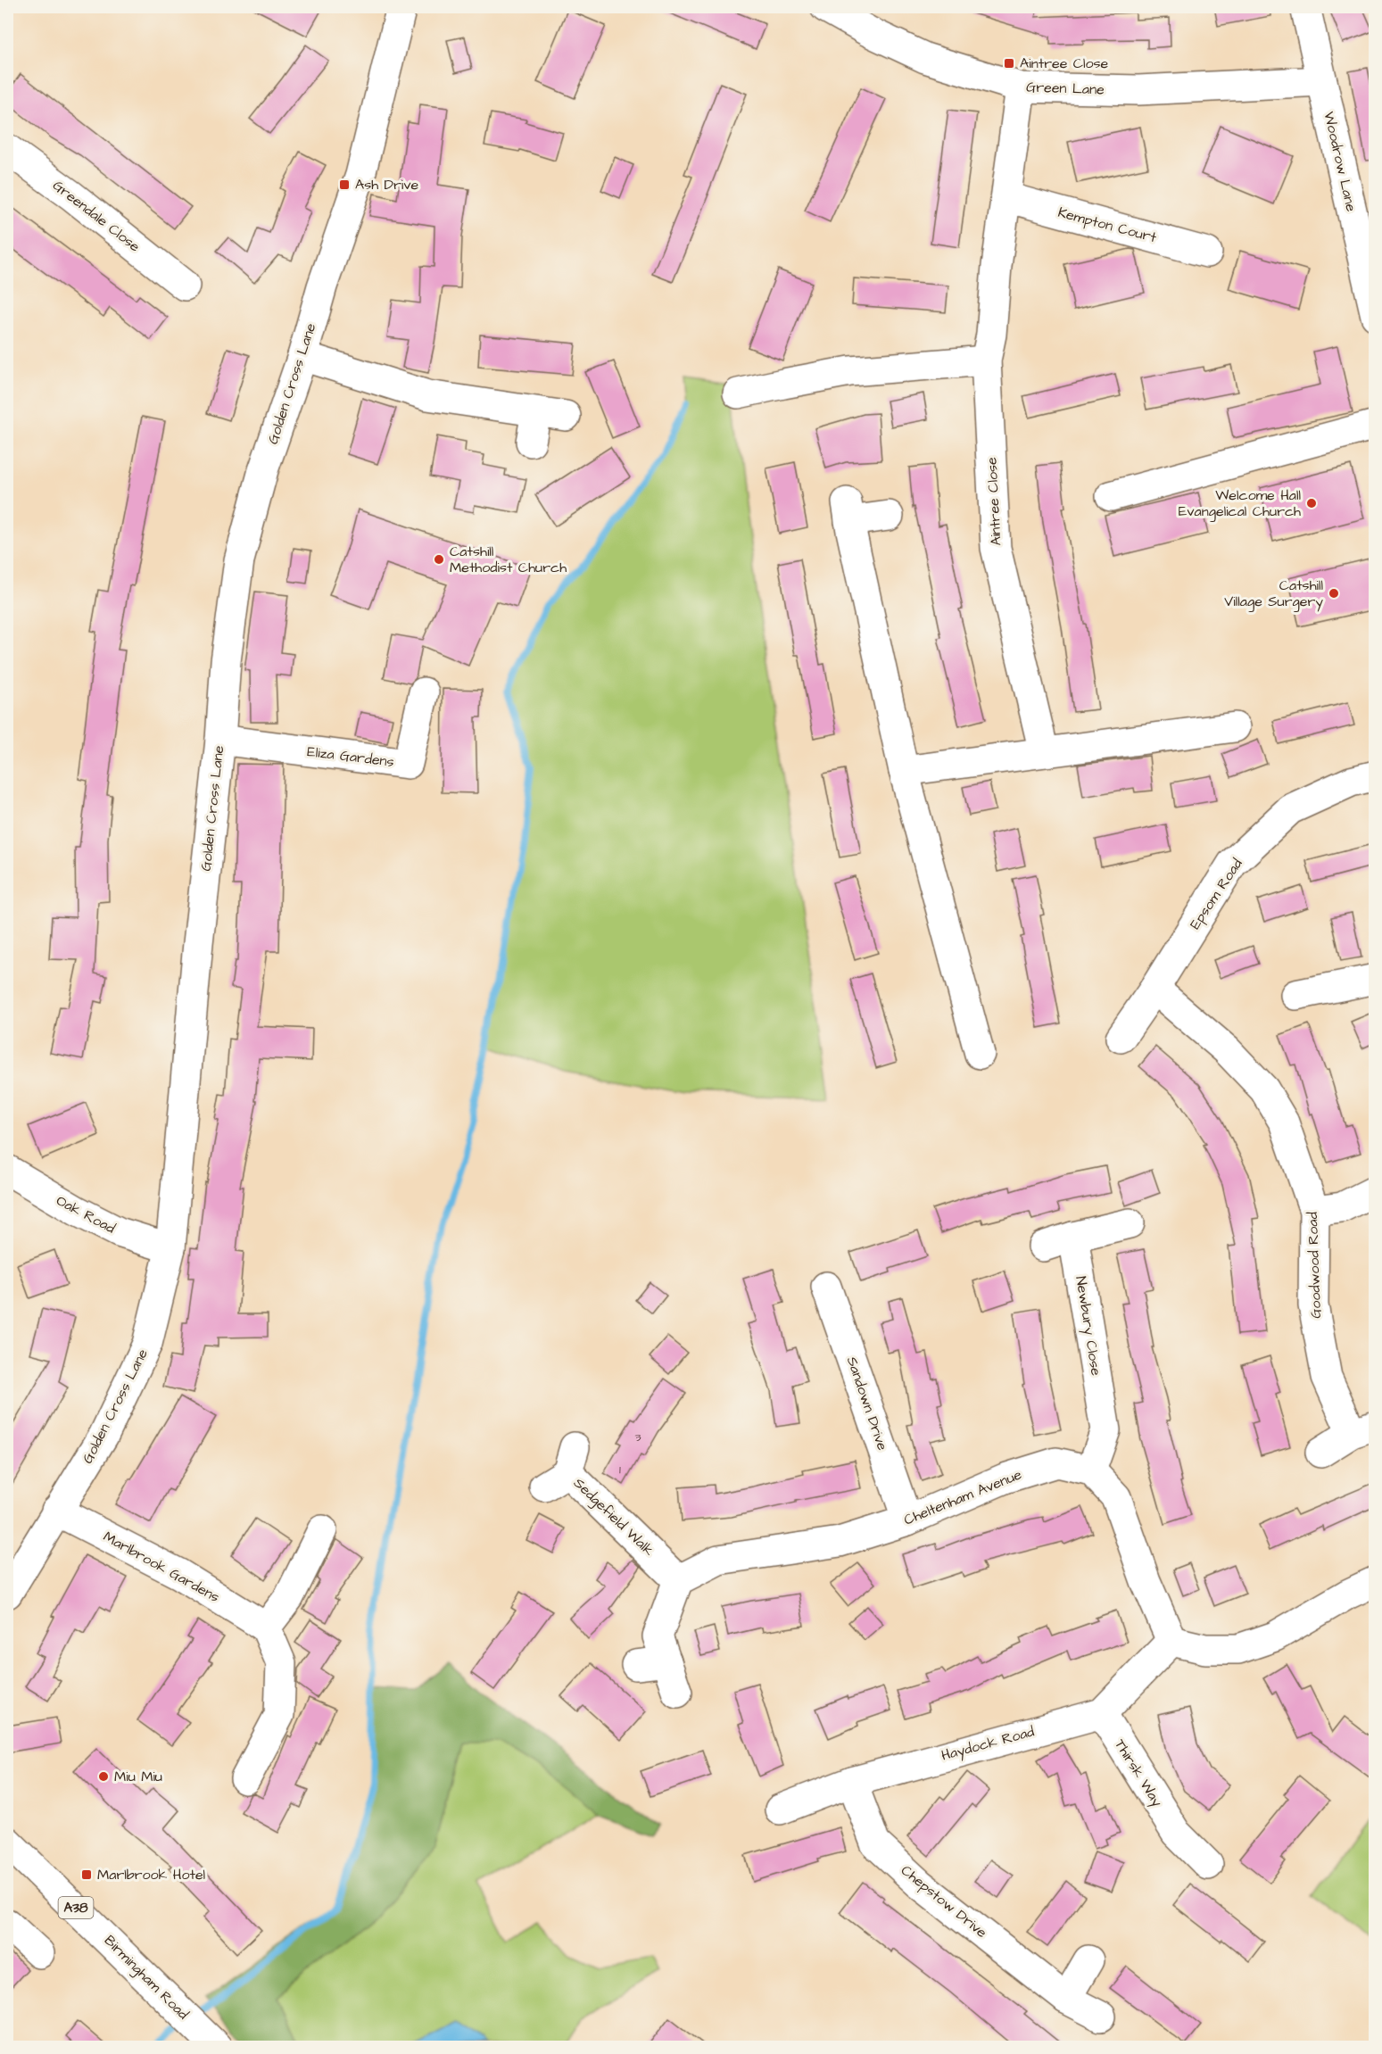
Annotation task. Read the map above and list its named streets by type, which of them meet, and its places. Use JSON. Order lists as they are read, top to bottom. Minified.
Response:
{"streets":{"main road":["Green Lane","Woodrow Lane","Greendale Close","Kempton Court","Golden Cross Lane","Aintree Close","Eliza Gardens","Epsom Road","Oak Road","Goodwood Road","Newbury Close","Sandown Drive","Cheltenham Avenue","Sedgefield Walk","Marlbrook Gardens","Haydock Road","Thirsk Way","Chepstow Drive","A38","Birmingham Road"]},"crossings":[["Green Lane","Woodrow Lane"],["Green Lane","Aintree Close"],["Kempton Court","Aintree Close"],["Golden Cross Lane","Eliza Gardens"],["Golden Cross Lane","Oak Road"],["Golden Cross Lane","Marlbrook Gardens"],["Epsom Road","Goodwood Road"],["Newbury Close","Cheltenham Avenue"],["Sandown Drive","Cheltenham Avenue"],["Cheltenham Avenue","Sedgefield Walk"],["Haydock Road","Thirsk Way"],["Haydock Road","Chepstow Drive"]],"places":{"transit":["Aintree Close","Ash Drive","Marlbrook Hotel"],"other":["Welcome Hall Evangelical Church","Catshill Methodist Church","Catshill Village Surgery","Miu Miu"]},"house_numbers":["3","1"]}
